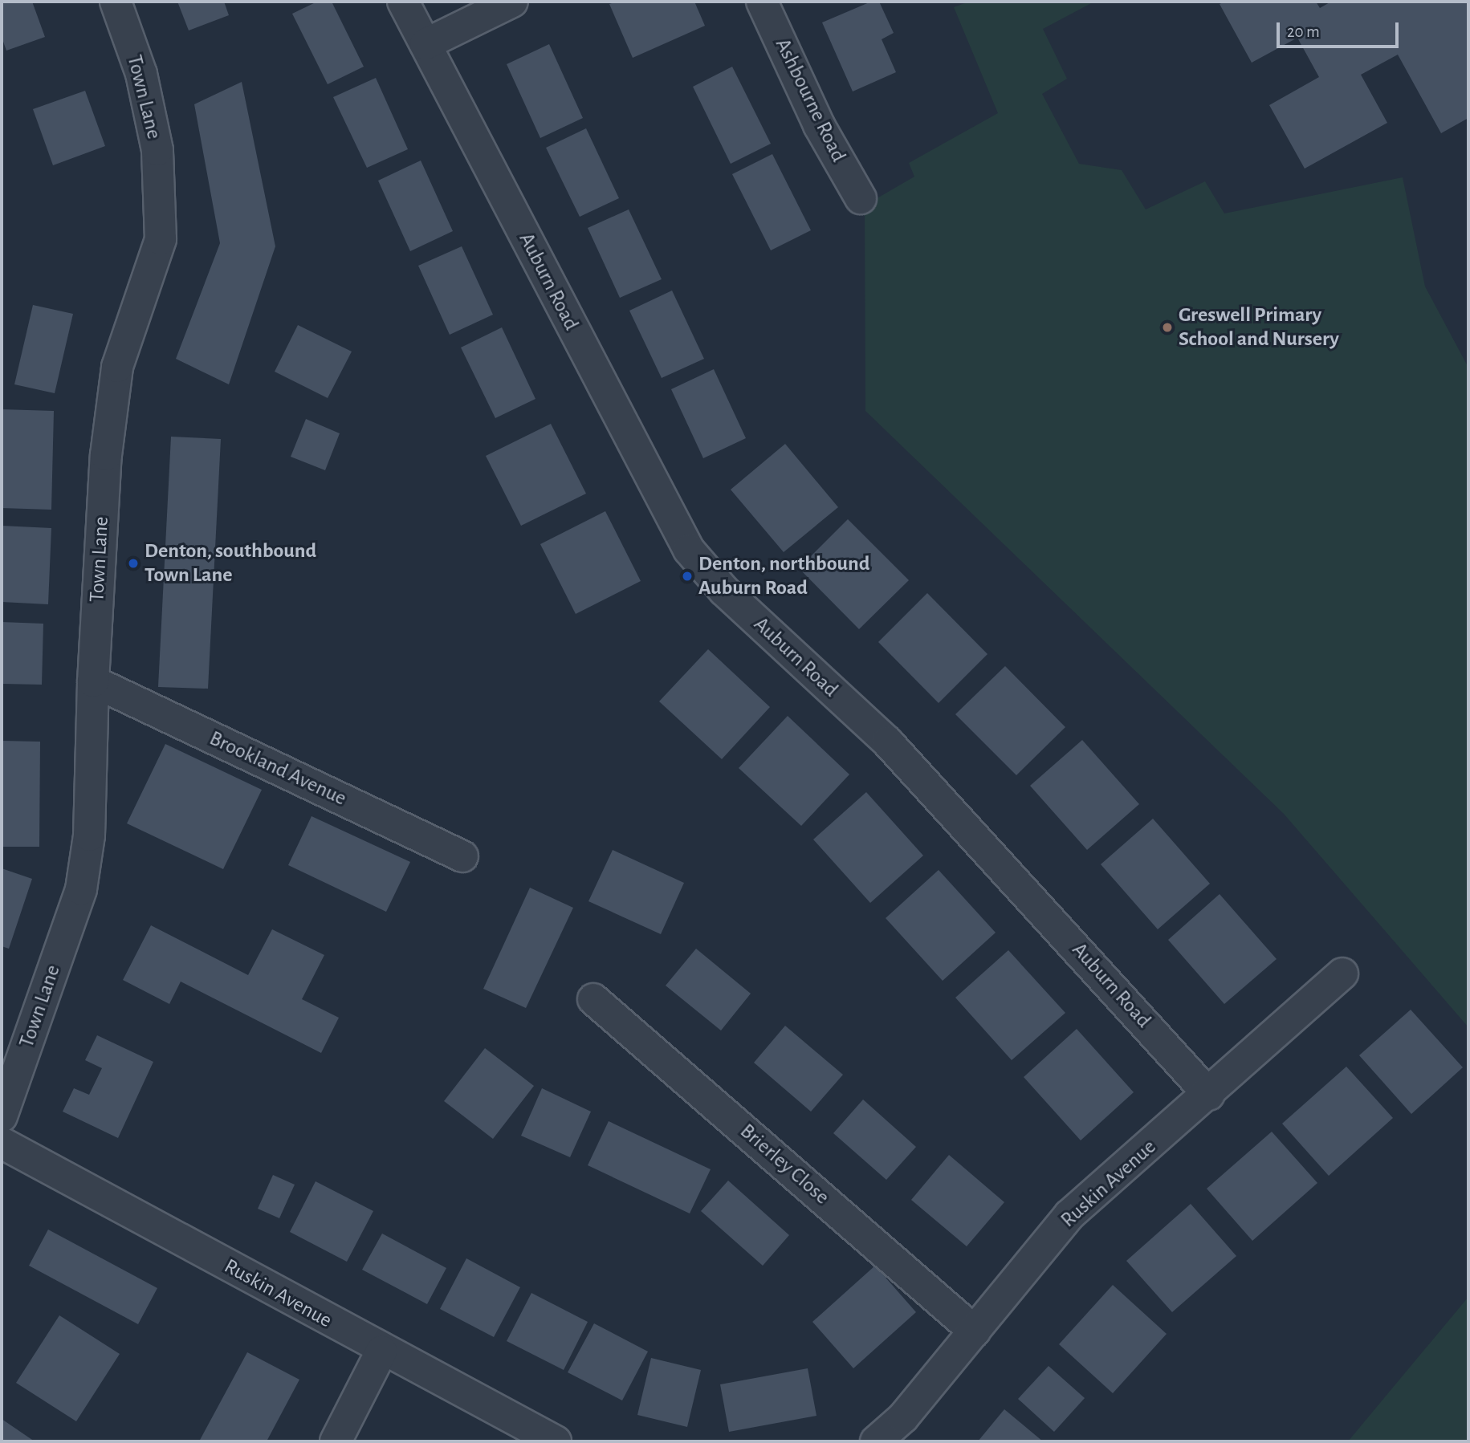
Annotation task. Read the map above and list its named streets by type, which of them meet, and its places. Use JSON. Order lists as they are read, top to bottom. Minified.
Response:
{"streets":{"street":["Town Lane","Ashbourne Road","Auburn Road","Brookland Avenue","Brierley Close","Ruskin Avenue"]},"crossings":[["Town Lane","Brookland Avenue"],["Auburn Road","Ruskin Avenue"],["Brierley Close","Ruskin Avenue"]],"places":["Greswell Primary School and Nursery","Denton, southbound Town Lane","Denton, northbound Auburn Road"],"scale_bar":"20 m"}
